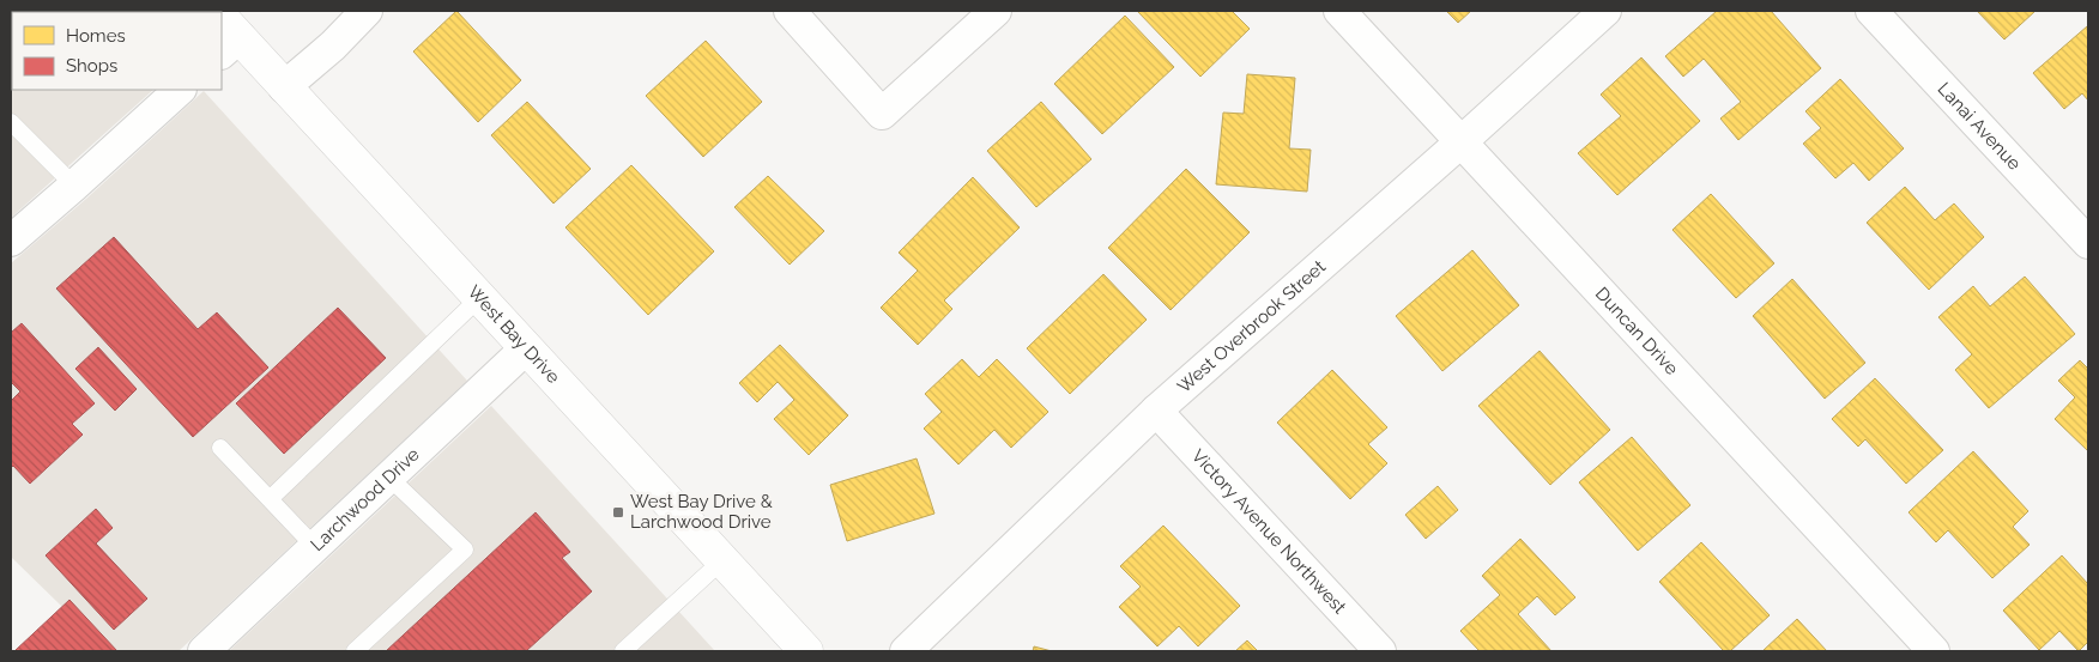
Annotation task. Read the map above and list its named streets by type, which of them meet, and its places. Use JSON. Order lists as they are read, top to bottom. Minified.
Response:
{"streets":{"main road":["West Bay Drive"],"street":["Lanai Avenue","West Overbrook Street","Duncan Drive","Larchwood Drive","Victory Avenue Northwest"]},"crossings":[["West Overbrook Street","Duncan Drive"],["West Overbrook Street","Victory Avenue Northwest"],["West Bay Drive","Larchwood Drive"]],"places":{"transit":["West Bay Drive & Larchwood Drive"]},"legend":["Homes","Shops"]}
